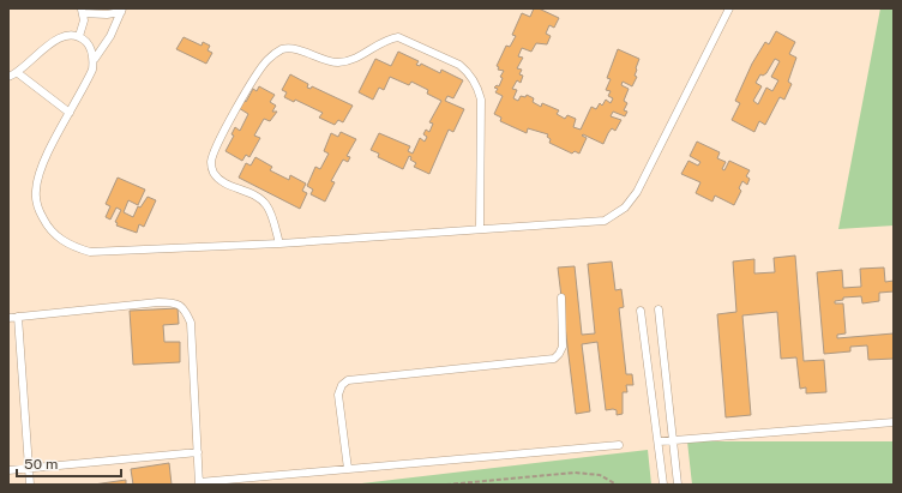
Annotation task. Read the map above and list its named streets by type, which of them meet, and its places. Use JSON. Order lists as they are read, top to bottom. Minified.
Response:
{"scale_bar":"50 m"}
